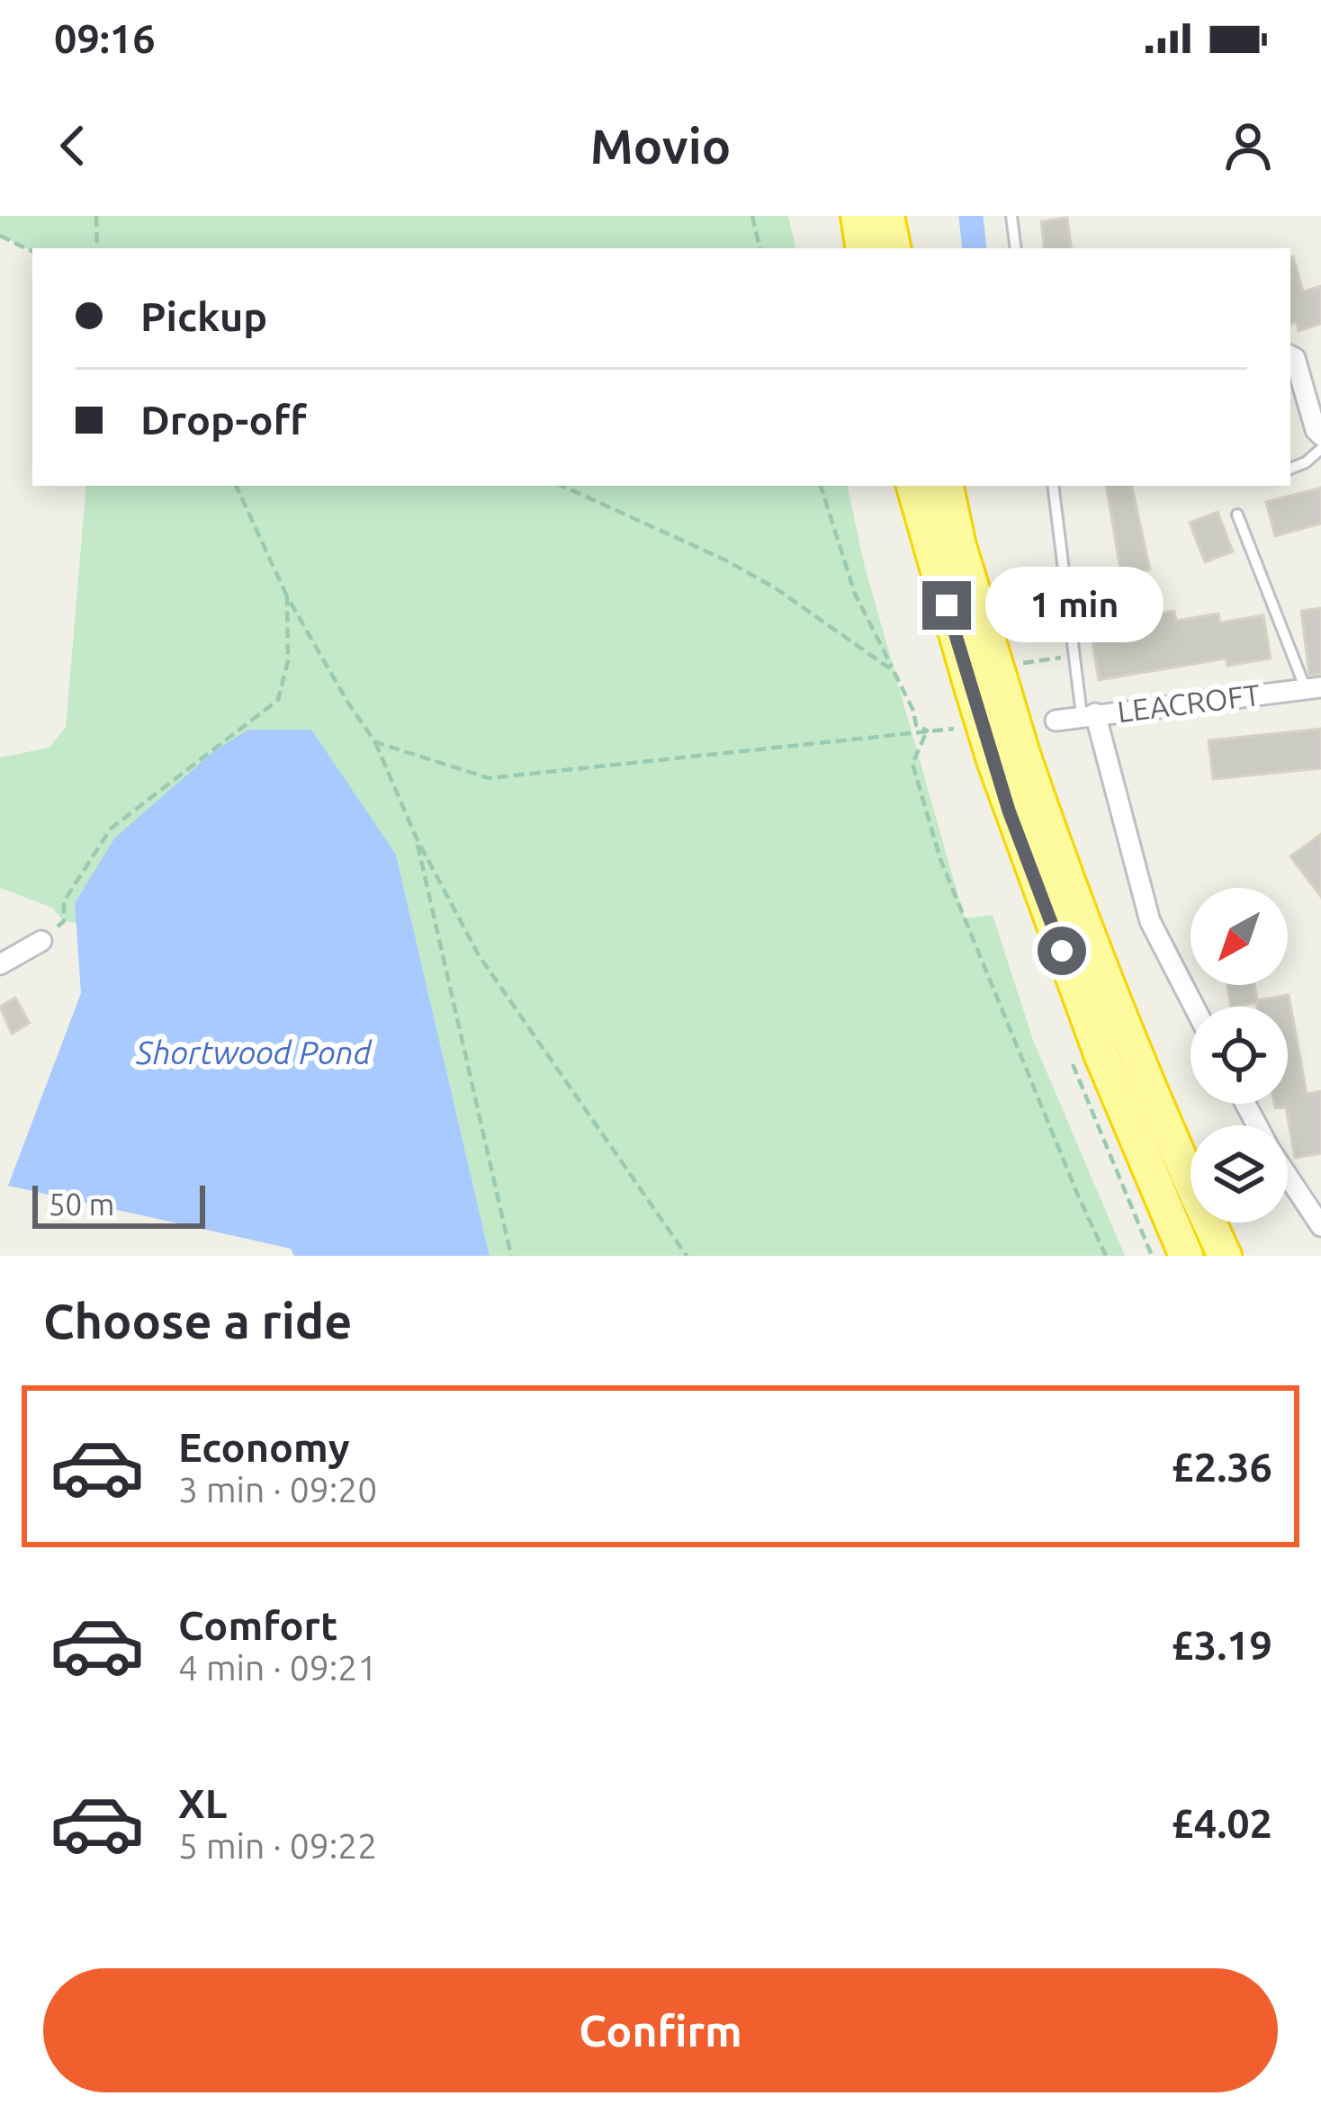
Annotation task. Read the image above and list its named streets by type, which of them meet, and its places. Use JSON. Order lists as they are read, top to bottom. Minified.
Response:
{"streets":{"street":["LEACROFT"]},"water":["Shortwood Pond"],"scale_bar":"50 m","north":"bottom left","page":{"status":"09:16","header":"Movio","banner":["Pickup","Drop-off"],"bubble":"1 min","scale":"50 m","heading":"Choose a ride","list":[{"name":"Economy","note":"3 min · 09:20","value":"£2.36"},{"name":"Comfort","note":"4 min · 09:21","value":"£3.19"},{"name":"XL","note":"5 min · 09:22","value":"£4.02"}],"buttons":"Confirm"}}
